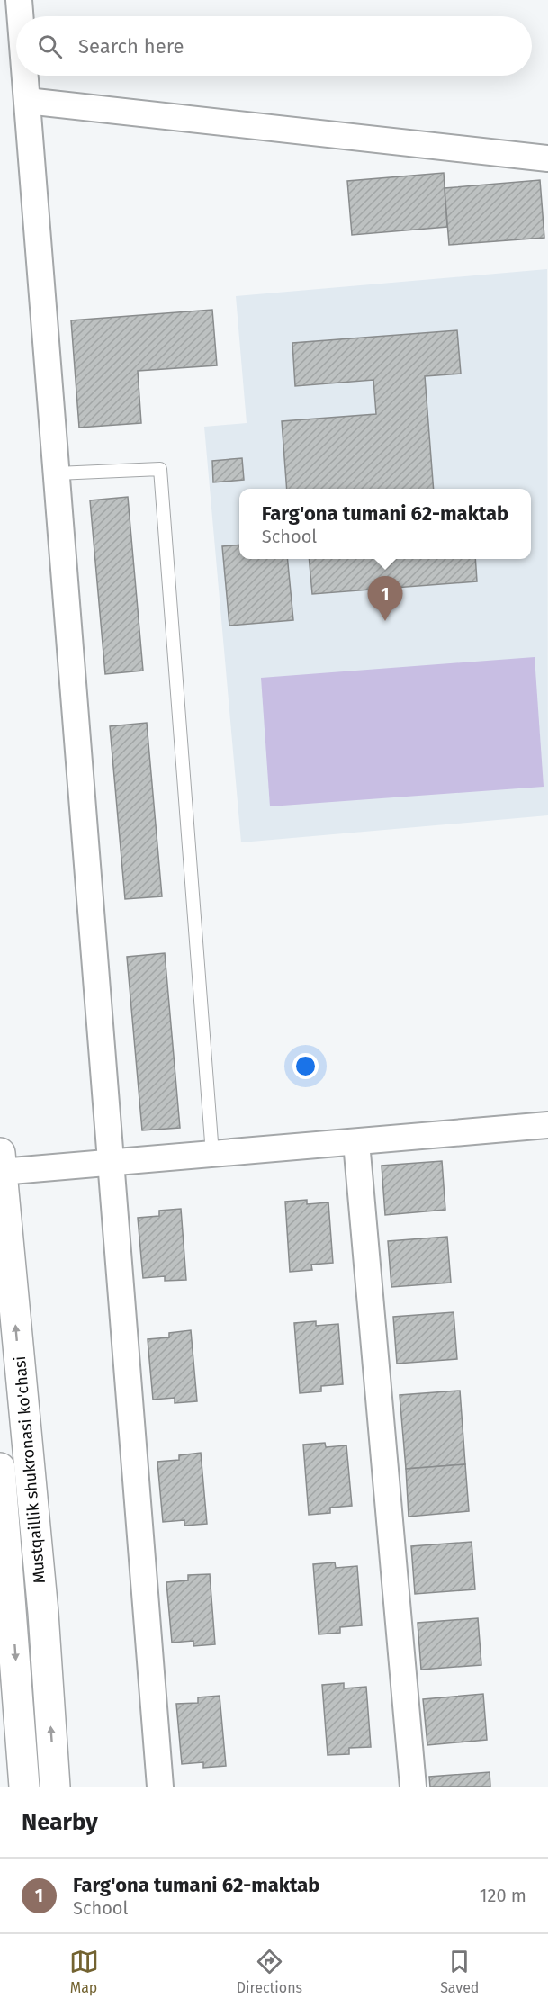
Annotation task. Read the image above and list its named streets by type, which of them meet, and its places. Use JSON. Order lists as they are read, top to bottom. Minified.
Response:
{"streets":{"main road":["Mustqaillik shukronasi ko'chasi"]},"page":{"search":"Search here","popup":["Farg'ona tumani 62-maktab","School"],"pins":"1","heading":"Nearby","list":[{"mark":"1","name":"Farg'ona tumani 62-maktab","note":"School","value":"120 m"}],"nav":["Map","Directions","Saved"]}}
